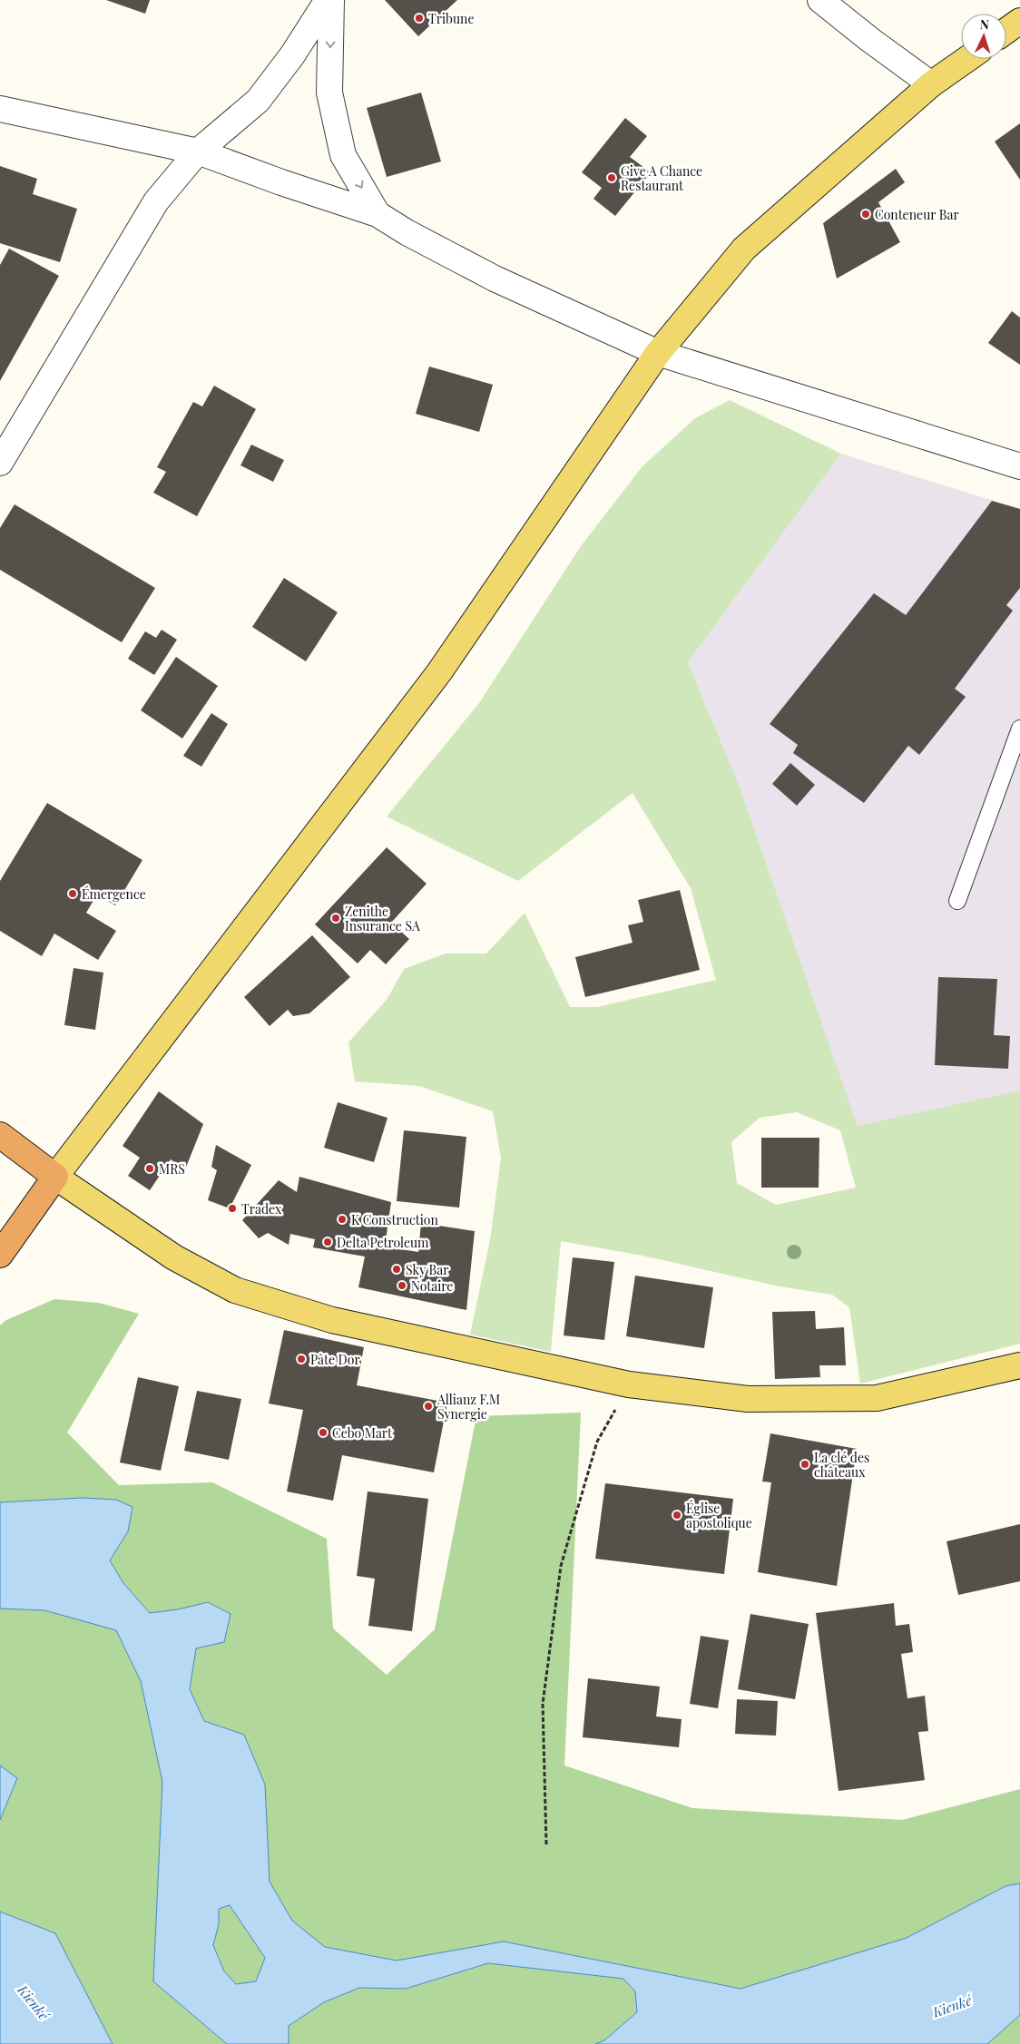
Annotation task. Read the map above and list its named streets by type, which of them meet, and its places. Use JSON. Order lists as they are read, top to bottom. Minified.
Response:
{"water":["Kienké"],"places":["Tribune","Give A Chance Restaurant","Conteneur Bar","Émergence","Zenithe Insurance SA","MRS","Tradex","K Construction","Delta Petroleum","Sky Bar","Notaire","Pâte Dor","Allianz F.M Synergie","Cebo Mart","La clé des châteaux","Église apostolique"],"north":"top"}
